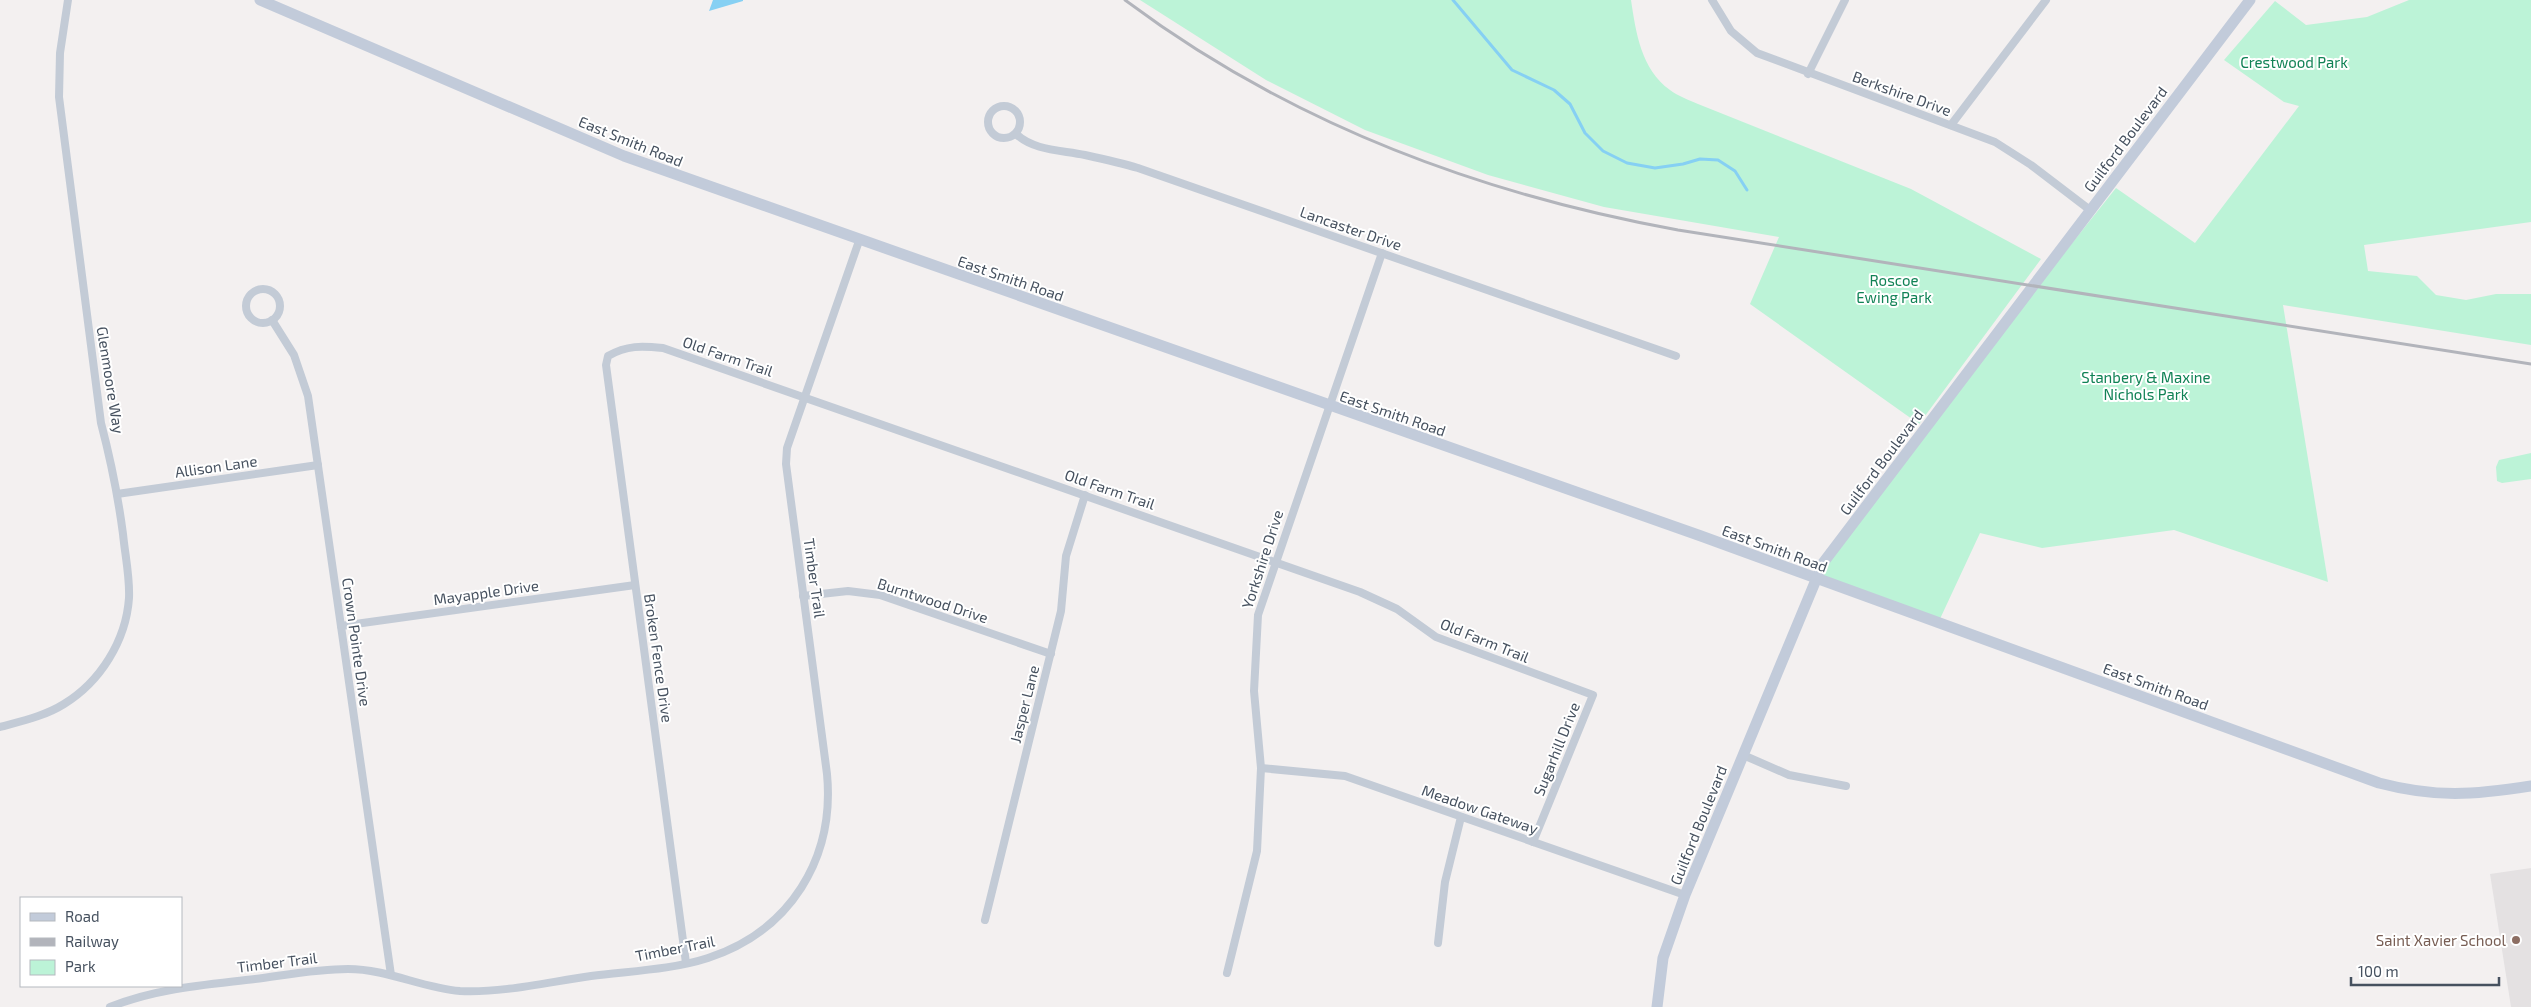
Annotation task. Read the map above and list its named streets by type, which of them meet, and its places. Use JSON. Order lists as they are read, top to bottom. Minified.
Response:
{"streets":{"street":["Berkshire Drive","Guilford Boulevard","East Smith Road","Lancaster Drive","Old Farm Trail","Glenmoore Way","Allison Lane","Yorkshire Drive","Timber Trail","Mayapple Drive","Burntwood Drive","Crown Pointe Drive","Broken Fence Drive","Jasper Lane","Sugarhill Drive","Meadow Gateway"]},"crossings":[["Berkshire Drive","Guilford Boulevard"],["Guilford Boulevard","East Smith Road"],["Guilford Boulevard","Meadow Gateway"],["East Smith Road","Yorkshire Drive"],["East Smith Road","Timber Trail"],["Lancaster Drive","Yorkshire Drive"],["Old Farm Trail","Yorkshire Drive"],["Old Farm Trail","Timber Trail"],["Old Farm Trail","Broken Fence Drive"],["Old Farm Trail","Jasper Lane"],["Old Farm Trail","Sugarhill Drive"],["Glenmoore Way","Allison Lane"],["Allison Lane","Crown Pointe Drive"],["Yorkshire Drive","Meadow Gateway"],["Timber Trail","Burntwood Drive"],["Timber Trail","Crown Pointe Drive"],["Timber Trail","Broken Fence Drive"],["Mayapple Drive","Crown Pointe Drive"],["Mayapple Drive","Broken Fence Drive"],["Burntwood Drive","Jasper Lane"],["Sugarhill Drive","Meadow Gateway"]],"parks":["Crestwood Park","Roscoe Ewing Park","Stanbery & Maxine Nichols Park"],"places":["Saint Xavier School"],"legend":["Road","Railway","Park"],"scale_bar":"100 m"}
